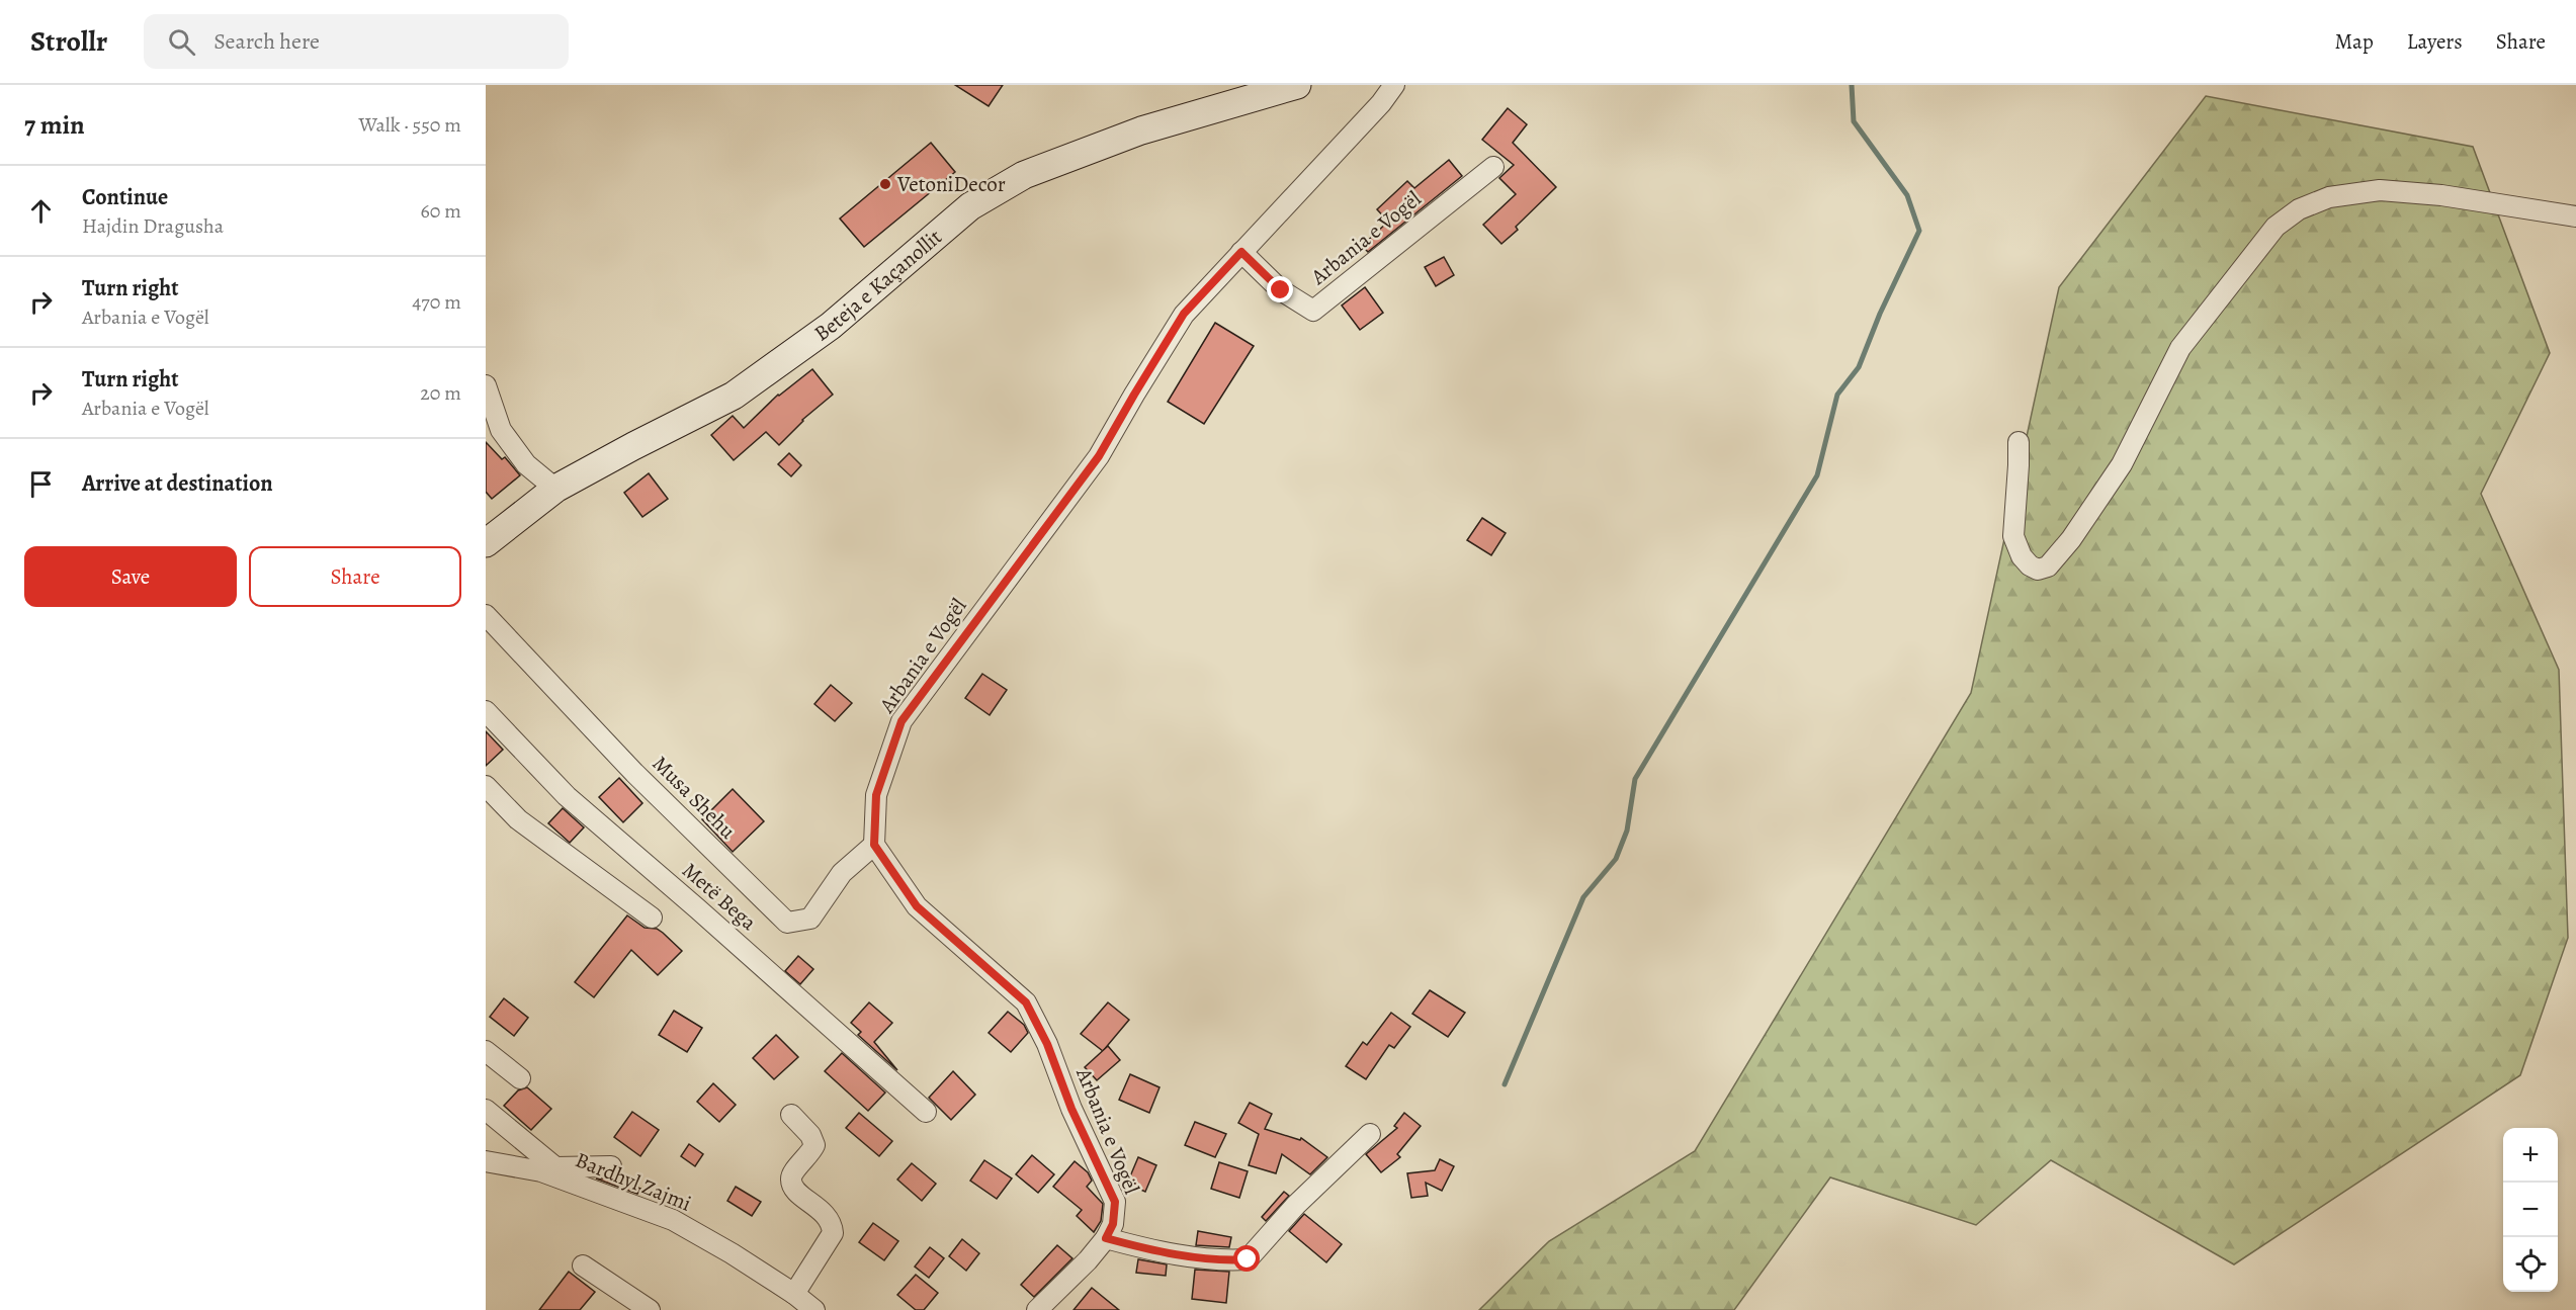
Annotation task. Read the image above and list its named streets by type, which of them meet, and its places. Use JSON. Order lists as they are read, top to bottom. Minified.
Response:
{"streets":{"street":["Arbania e Vogël","Beteja e Kaçanollit","Musa Shehu","Metë Bega","Bardhyl Zajmi"]},"crossings":[["Arbania e Vogël","Musa Shehu"]],"places":["VetoniDecor"],"page":{"header":"Strollr","search":"Search here","nav":["Map","Layers","Share"],"heading":["7 min","Walk · 550 m"],"list":[["Continue","Hajdin Dragusha","60 m"],["Turn right","Arbania e Vogël","470 m"],["Turn right","Arbania e Vogël","20 m"],"Arrive at destination"],"buttons":["Save","Share"],"map_buttons":["+","−"]}}
